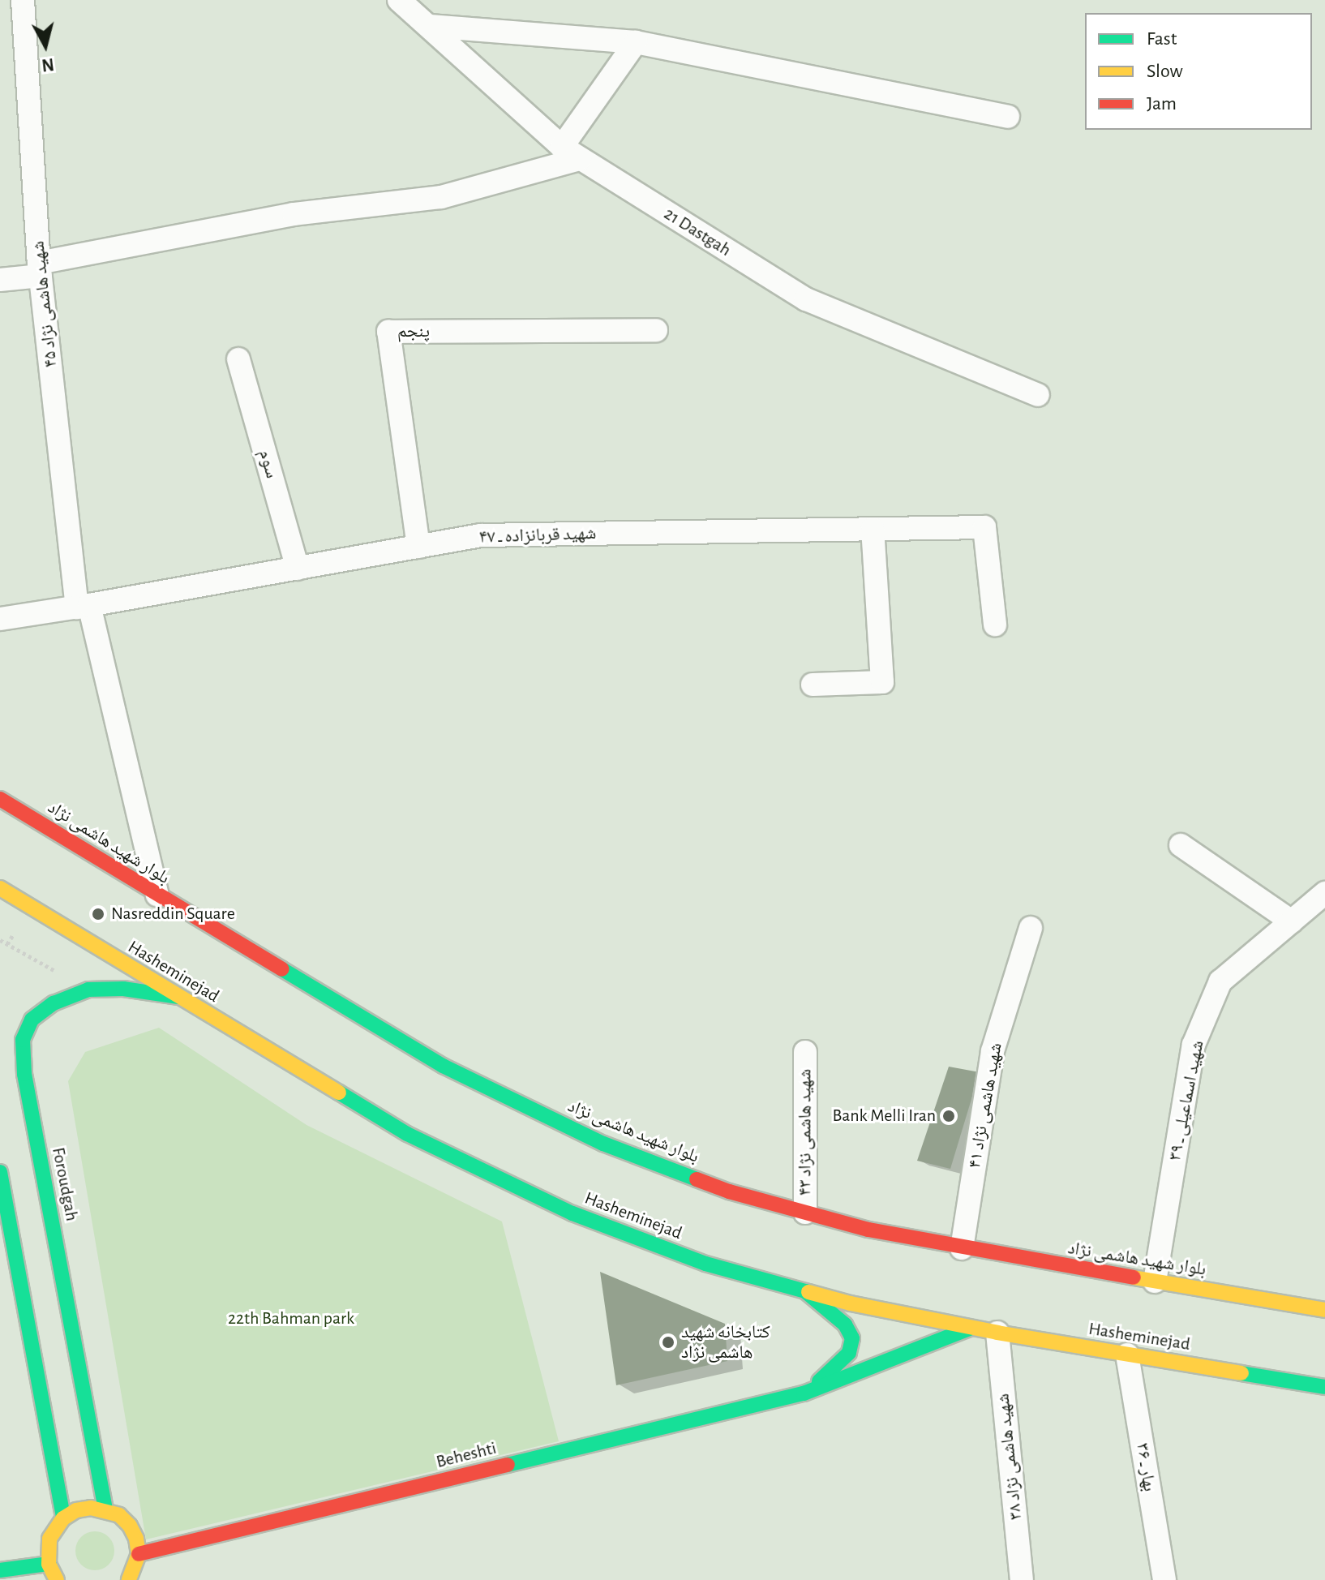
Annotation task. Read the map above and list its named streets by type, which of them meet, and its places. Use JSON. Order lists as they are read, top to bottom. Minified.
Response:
{"streets":{"main road":["بلوار شهید هاشمی نژاد","Hasheminejad","Foroudgah","Beheshti"],"street":["21 Dastgah","شهید هاشمی نژاد ۴۵","پنجم","سوم","شهید قربانزاده ـ ۴۷","شهید اسماعیلی ـ ۳۹","شهید هاشمی نژاد ۴۱","شهید هاشمی نژاد ۴۳","شهید هاشمی نژاد ۳۸","بهار ـ ۳۶"]},"crossings":[["شهید هاشمی نژاد ۴۵","شهید قربانزاده ـ ۴۷"],["شهید هاشمی نژاد ۴۵","بلوار شهید هاشمی نژاد"],["پنجم","شهید قربانزاده ـ ۴۷"],["سوم","شهید قربانزاده ـ ۴۷"],["بلوار شهید هاشمی نژاد","شهید اسماعیلی ـ ۳۹"],["بلوار شهید هاشمی نژاد","شهید هاشمی نژاد ۴۱"],["بلوار شهید هاشمی نژاد","شهید هاشمی نژاد ۴۳"],["Hasheminejad","Foroudgah"],["Hasheminejad","Beheshti"],["Hasheminejad","شهید هاشمی نژاد ۳۸"],["Hasheminejad","بهار ـ ۳۶"]],"parks":["22th Bahman park"],"places":["Nasreddin Square","Bank Melli Iran","کتابخانه شهید هاشمی نژاد"],"legend":["Fast","Slow","Jam"],"north":"bottom"}
